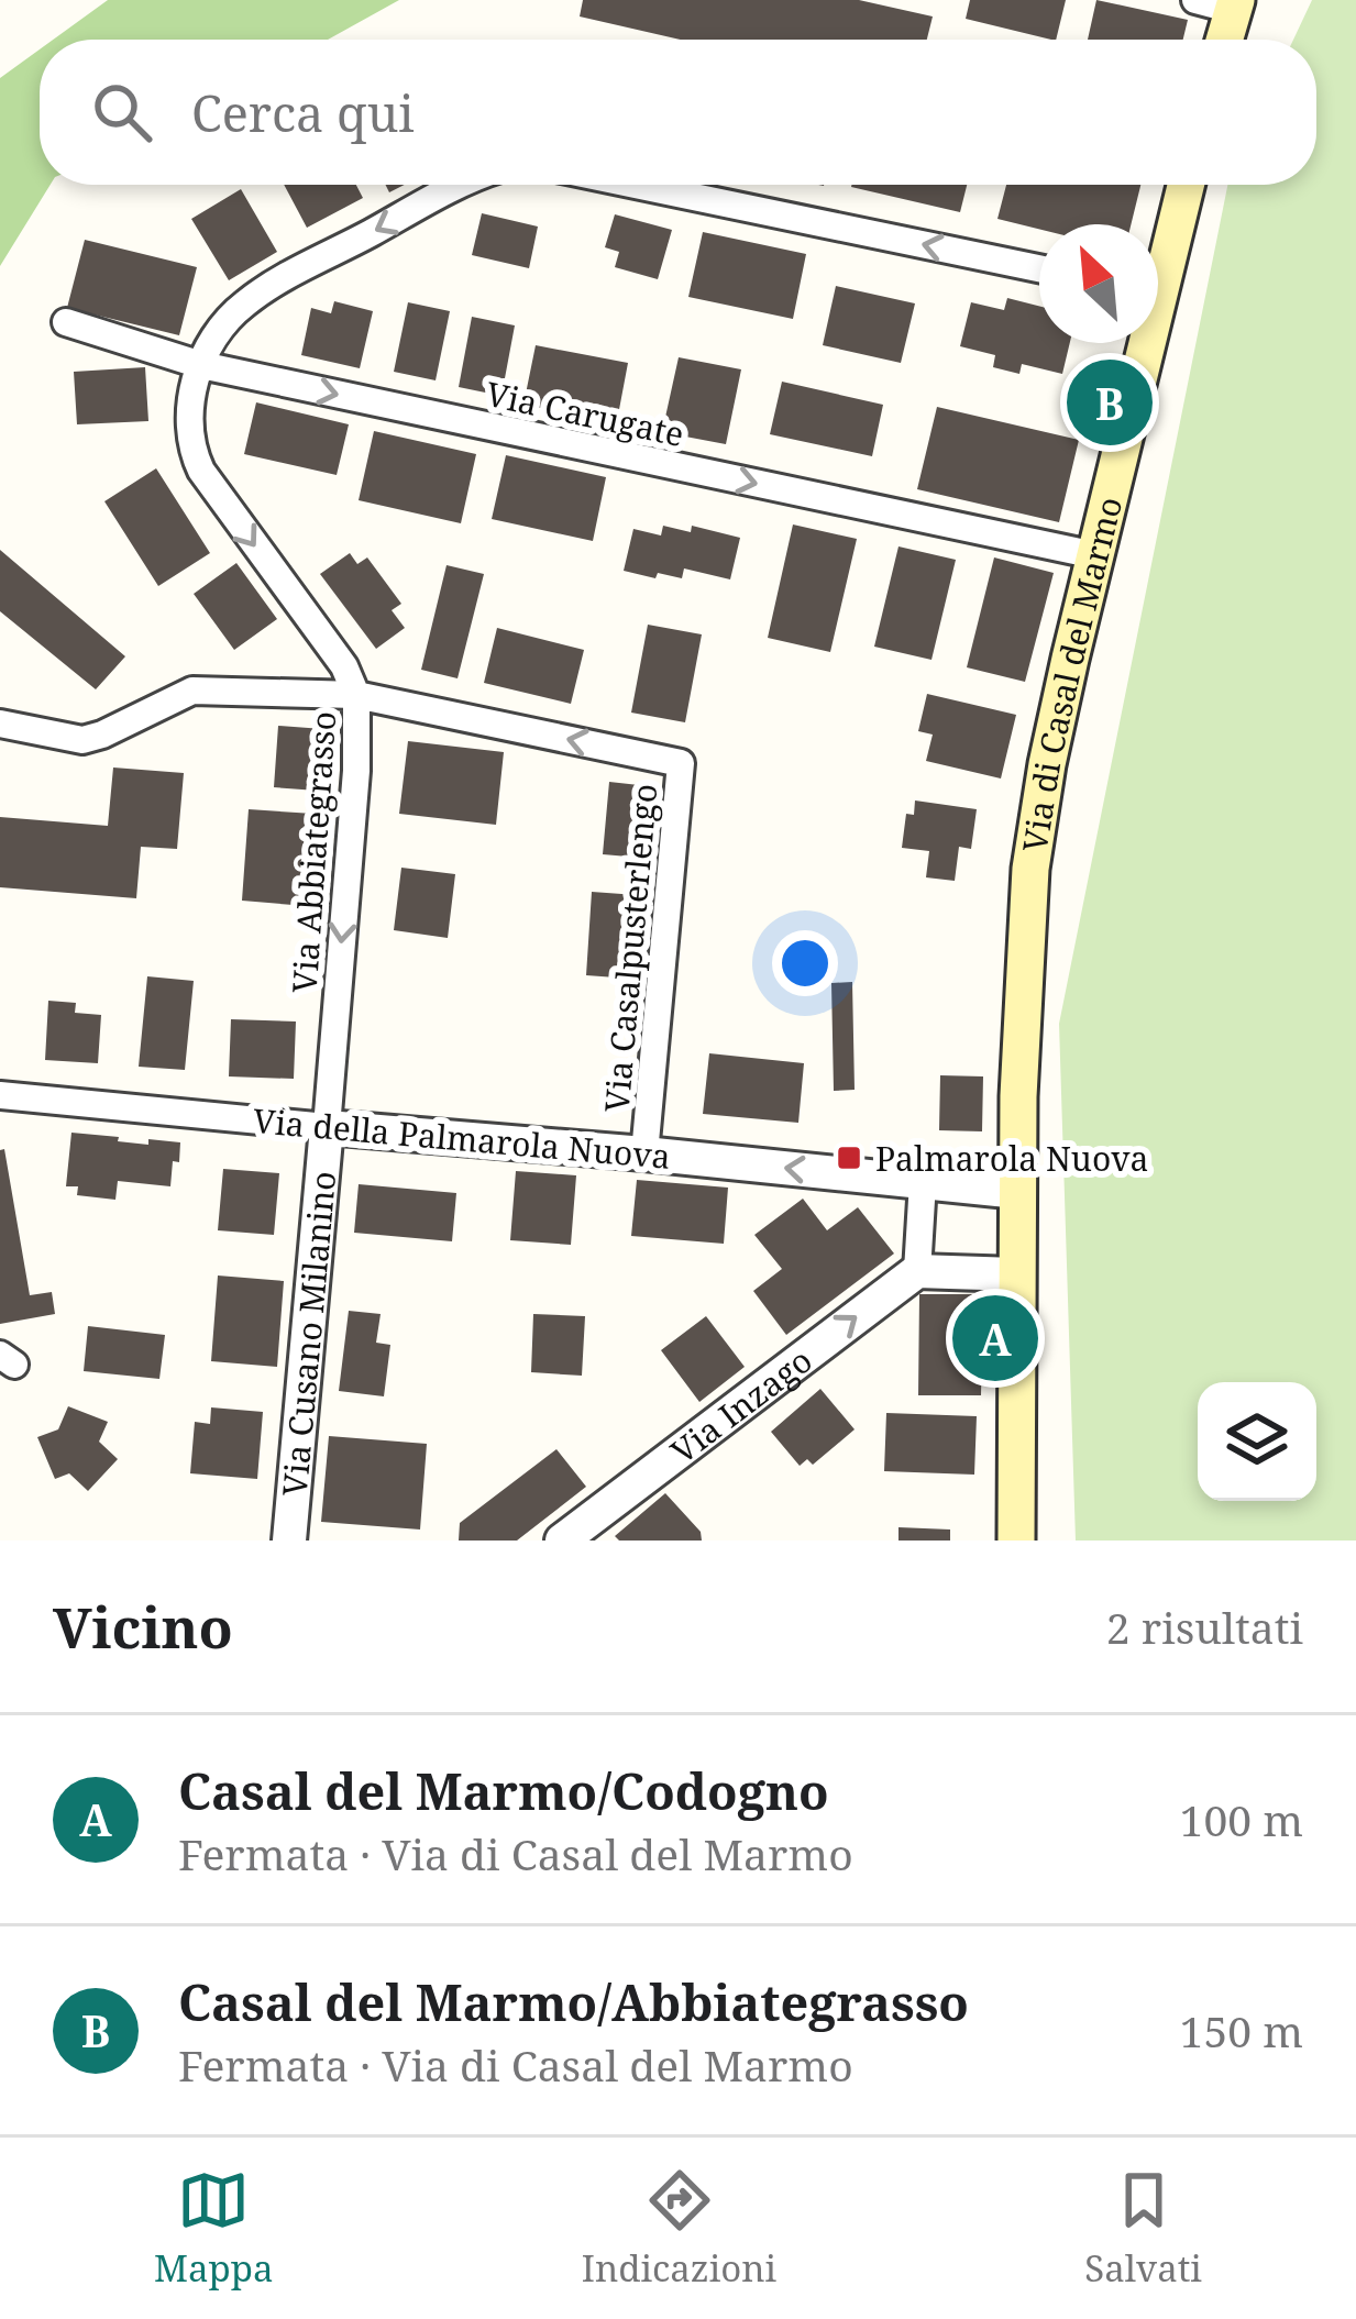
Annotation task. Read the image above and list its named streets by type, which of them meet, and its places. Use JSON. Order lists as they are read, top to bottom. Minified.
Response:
{"streets":{"main road":["Via di Casal del Marmo"],"street":["Via Carugate","Via Abbiategrasso","Via Casalpusterlengo","Via della Palmarola Nuova","Via Cusano Milanino","Via Inzago"]},"crossings":[["Via Carugate","Via di Casal del Marmo"],["Via Carugate","Via Abbiategrasso"],["Via di Casal del Marmo","Via della Palmarola Nuova"],["Via Abbiategrasso","Via Casalpusterlengo"],["Via Abbiategrasso","Via della Palmarola Nuova"],["Via Abbiategrasso","Via Cusano Milanino"],["Via Casalpusterlengo","Via della Palmarola Nuova"],["Via della Palmarola Nuova","Via Cusano Milanino"]],"one_way":["Via Carugate","Via Abbiategrasso","Via Inzago"],"places":{"transit":["Palmarola Nuova"]},"north":"top left","page":{"search":"Cerca qui","pins":["B","A"],"heading":["Vicino","2 risultati"],"list":[{"mark":"A","name":"Casal del Marmo/Codogno","note":"Fermata · Via di Casal del Marmo","value":"100 m"},{"mark":"B","name":"Casal del Marmo/Abbiategrasso","note":"Fermata · Via di Casal del Marmo","value":"150 m"}],"nav":["Mappa","Indicazioni","Salvati"]}}
